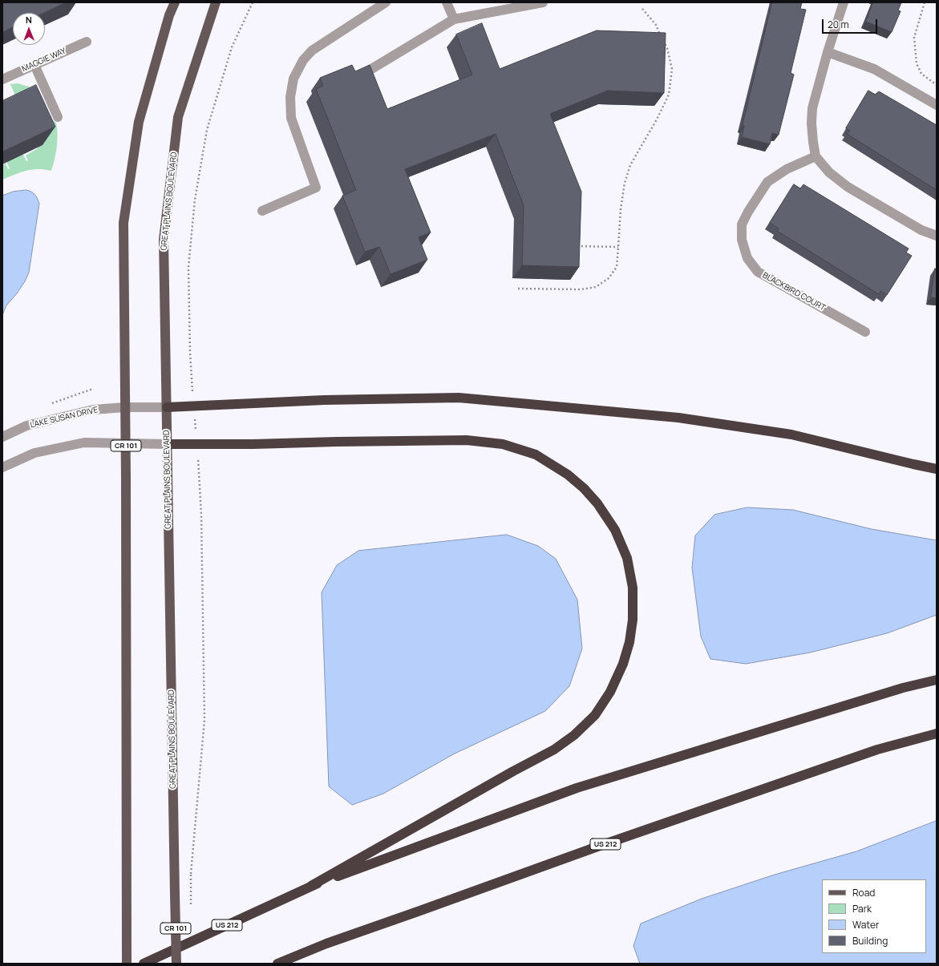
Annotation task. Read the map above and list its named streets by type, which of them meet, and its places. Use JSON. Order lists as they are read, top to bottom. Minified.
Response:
{"streets":{"highway":["US 212"],"main road":["GREAT PLAINS BOULEVARD","CR 101"],"street":["MAGGIE WAY","BLACKBIRD COURT","LAKE SUSAN DRIVE"]},"crossings":[["GREAT PLAINS BOULEVARD","LAKE SUSAN DRIVE"],["LAKE SUSAN DRIVE","CR 101"]],"legend":["Road","Park","Water","Building"],"scale_bar":"20 m","north":"top"}
